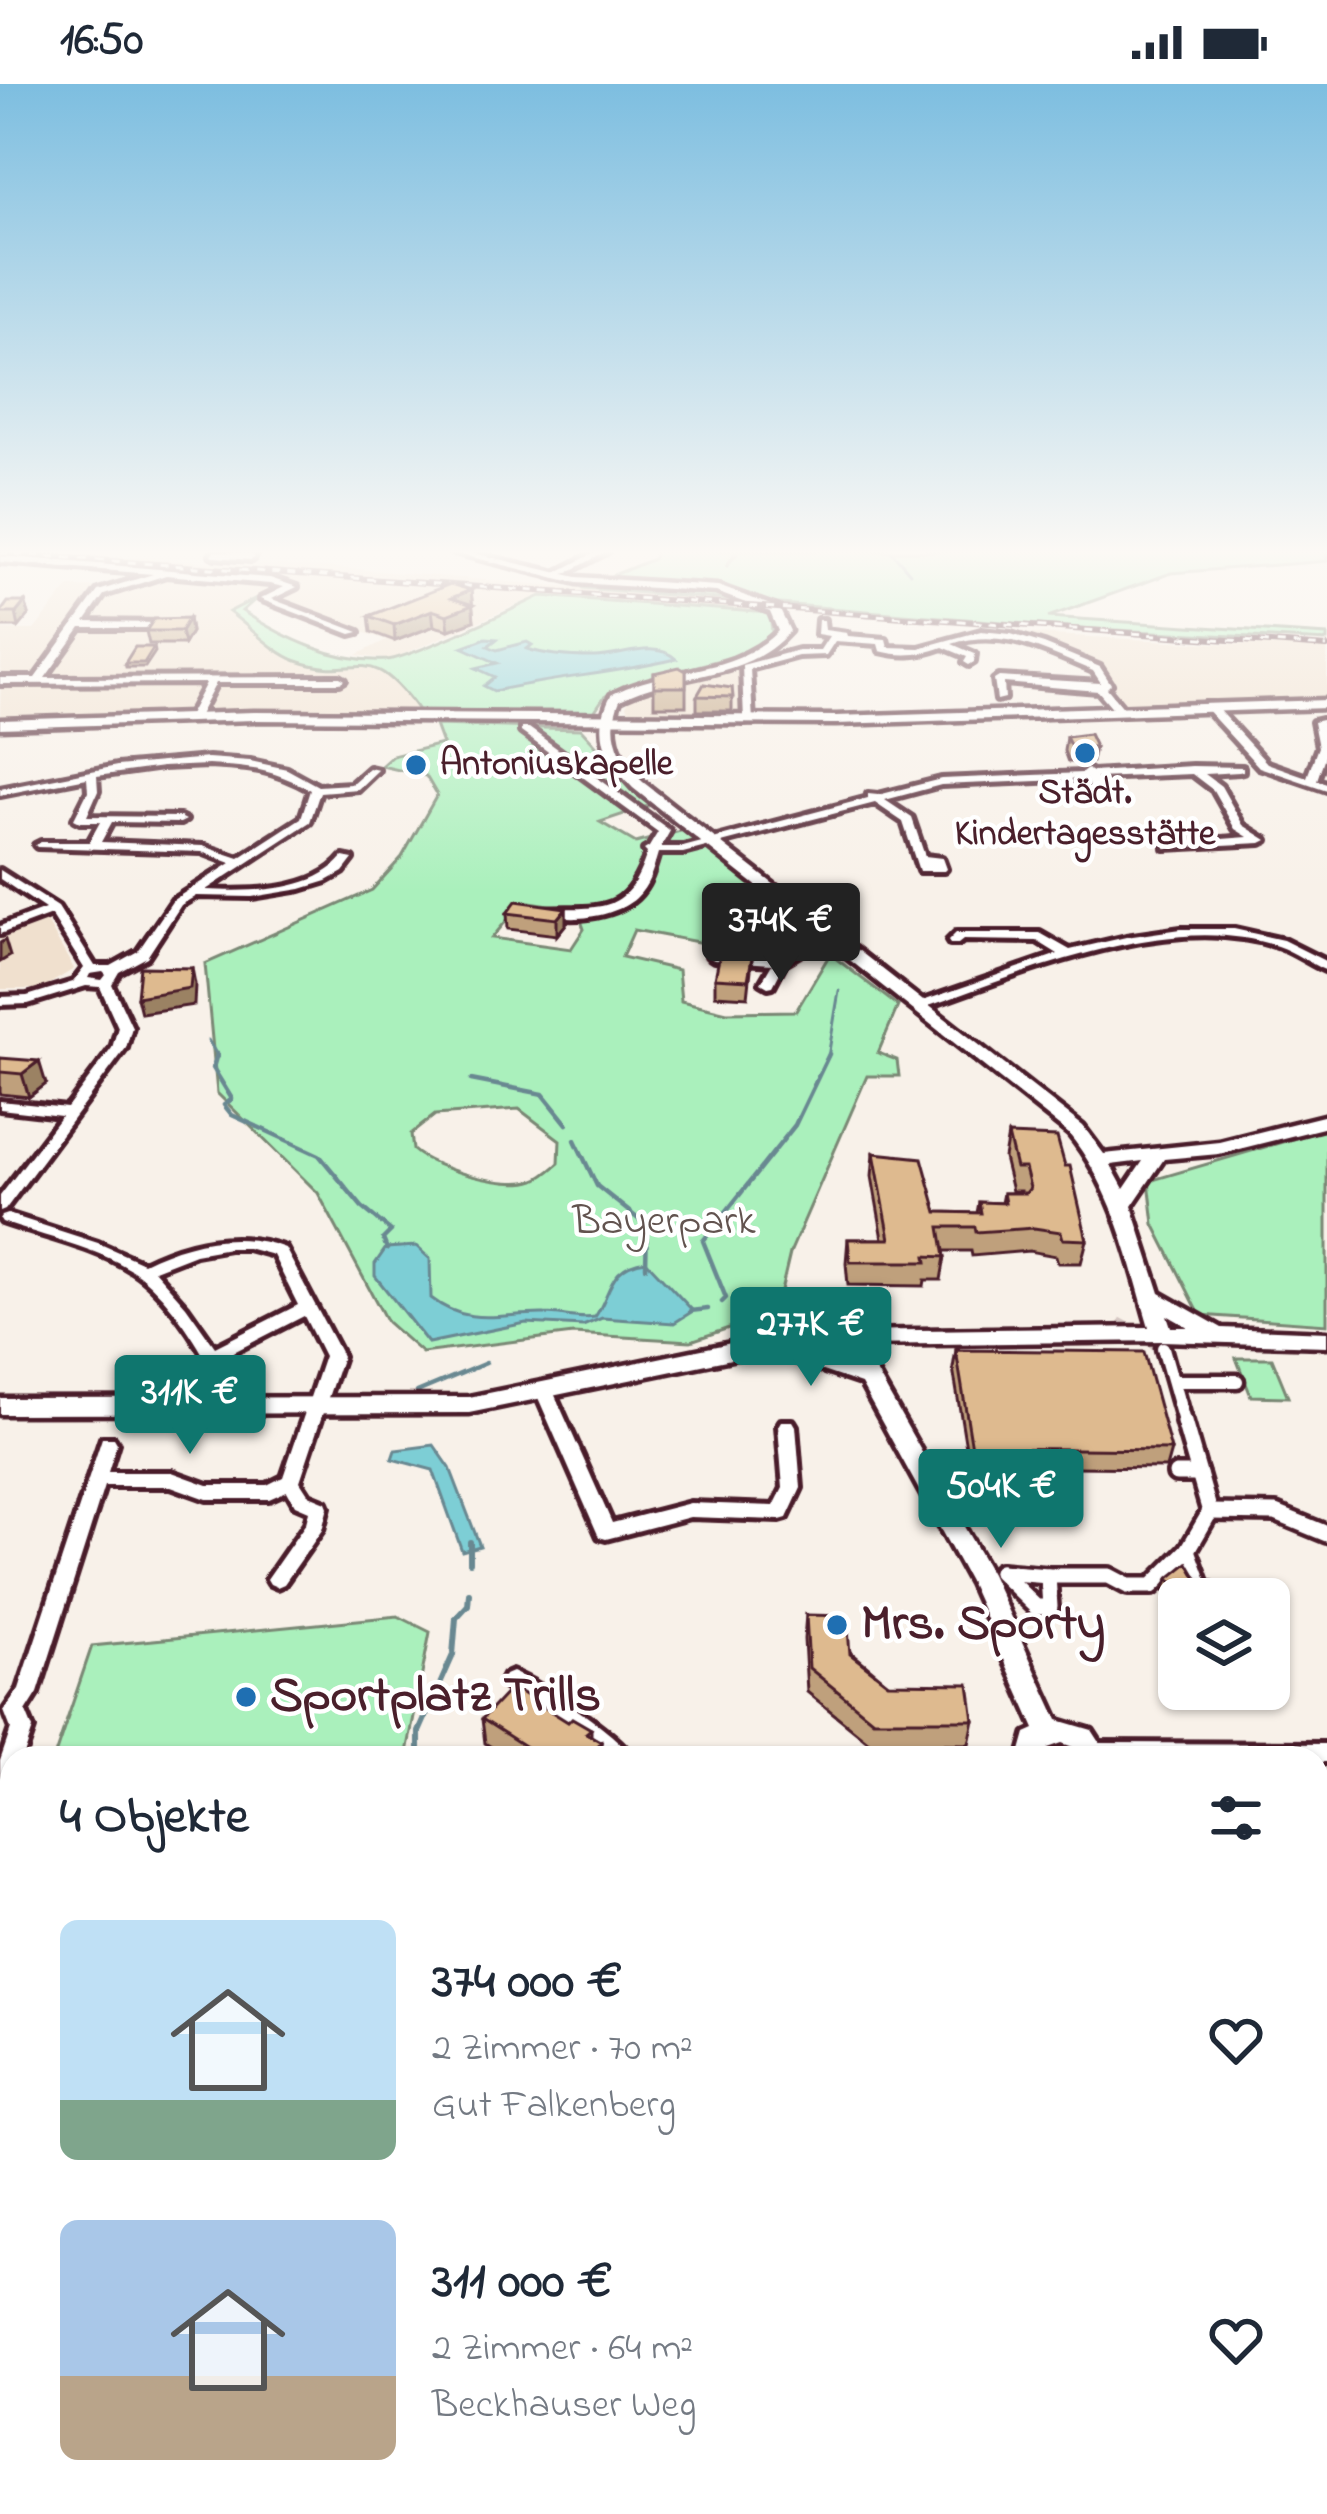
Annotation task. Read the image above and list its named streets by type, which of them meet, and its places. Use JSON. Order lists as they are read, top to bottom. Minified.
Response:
{"parks":["Bayerpark"],"places":["Städt. Kindertagesstätte","Antoniuskapelle","Mrs. Sporty","Sportplatz Trills"],"page":{"status":"16:50","price":["374K €","277K €","311K €","504K €"],"heading":"4 Objekte","list":[{"name":"374 000 €","note":"2 Zimmer · 70 m² · Gut Falkenberg"},{"name":"311 000 €","note":"2 Zimmer · 64 m² · Beckhauser Weg"}]}}
